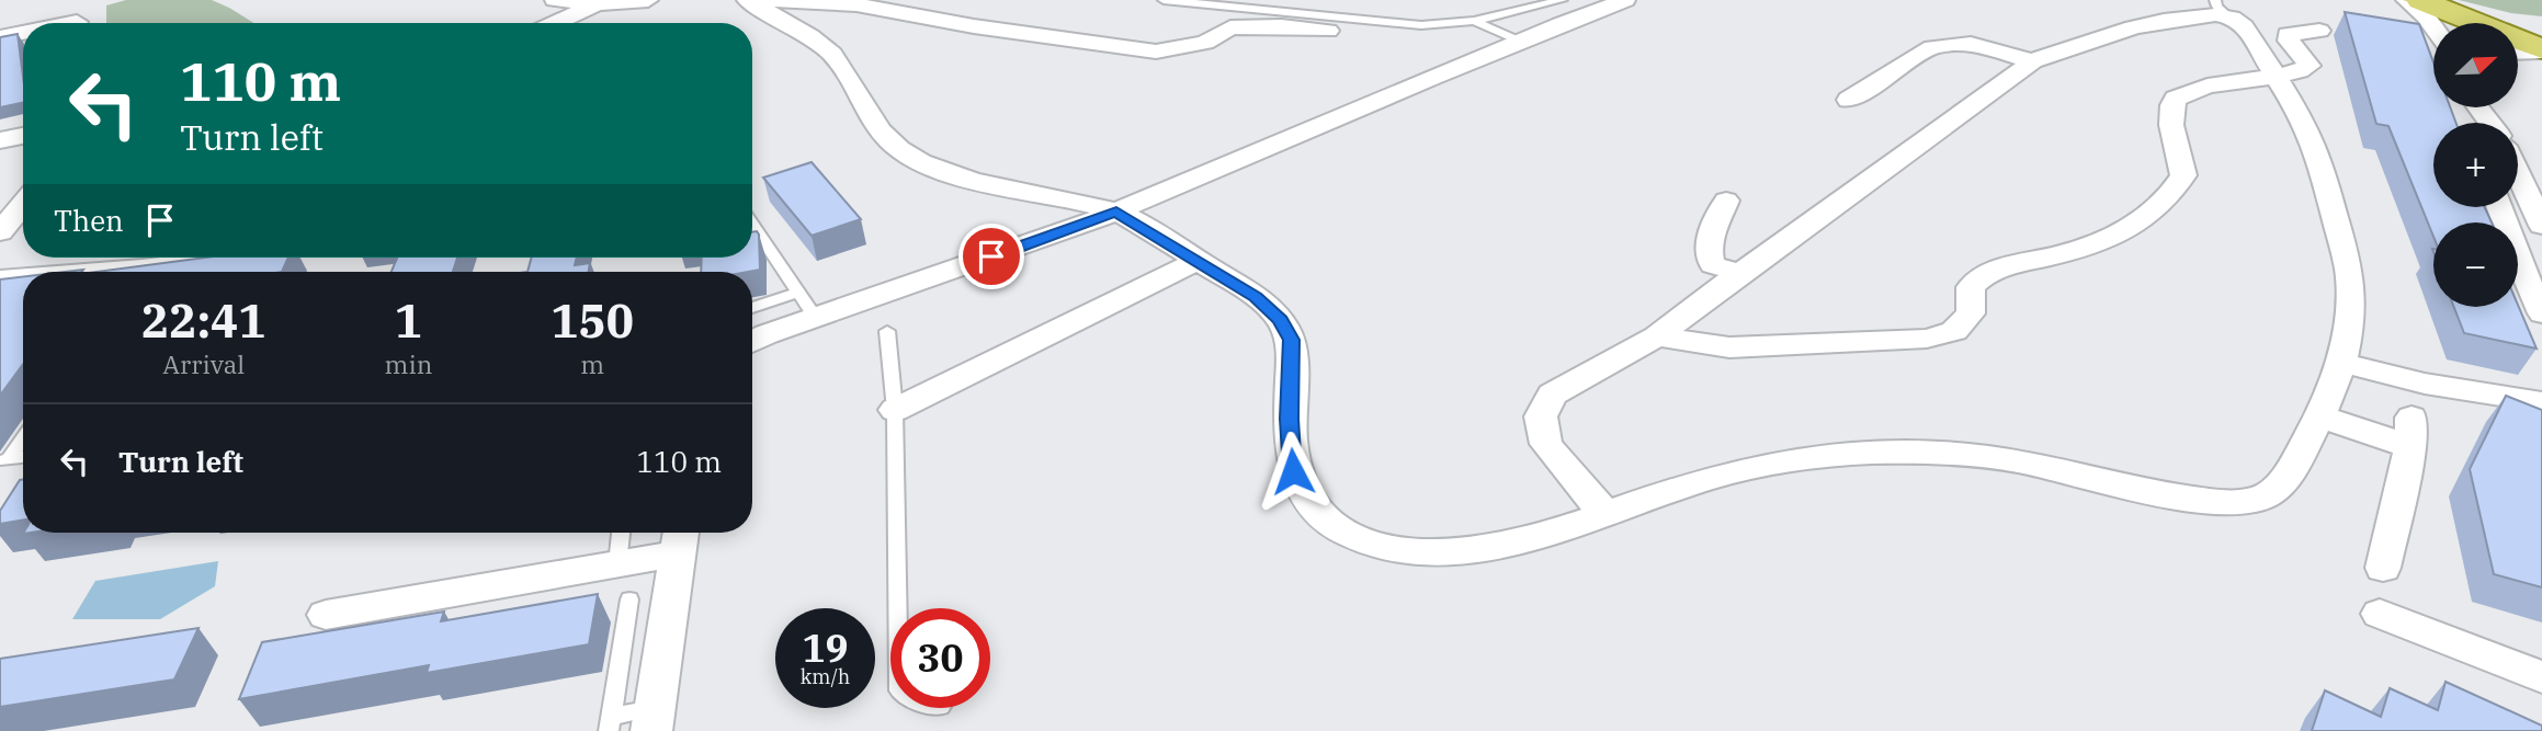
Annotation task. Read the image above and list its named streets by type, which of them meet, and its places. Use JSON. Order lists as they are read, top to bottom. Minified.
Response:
{"north":"top right","page":{"map_buttons":["+","−"],"turn":["110 m","Turn left"],"then":"Then","eta":["22:41","Arrival","1","min","150","m"],"list":[{"name":"Turn left","value":"110 m"}],"speed":"19 km/h","limit":"30"}}
